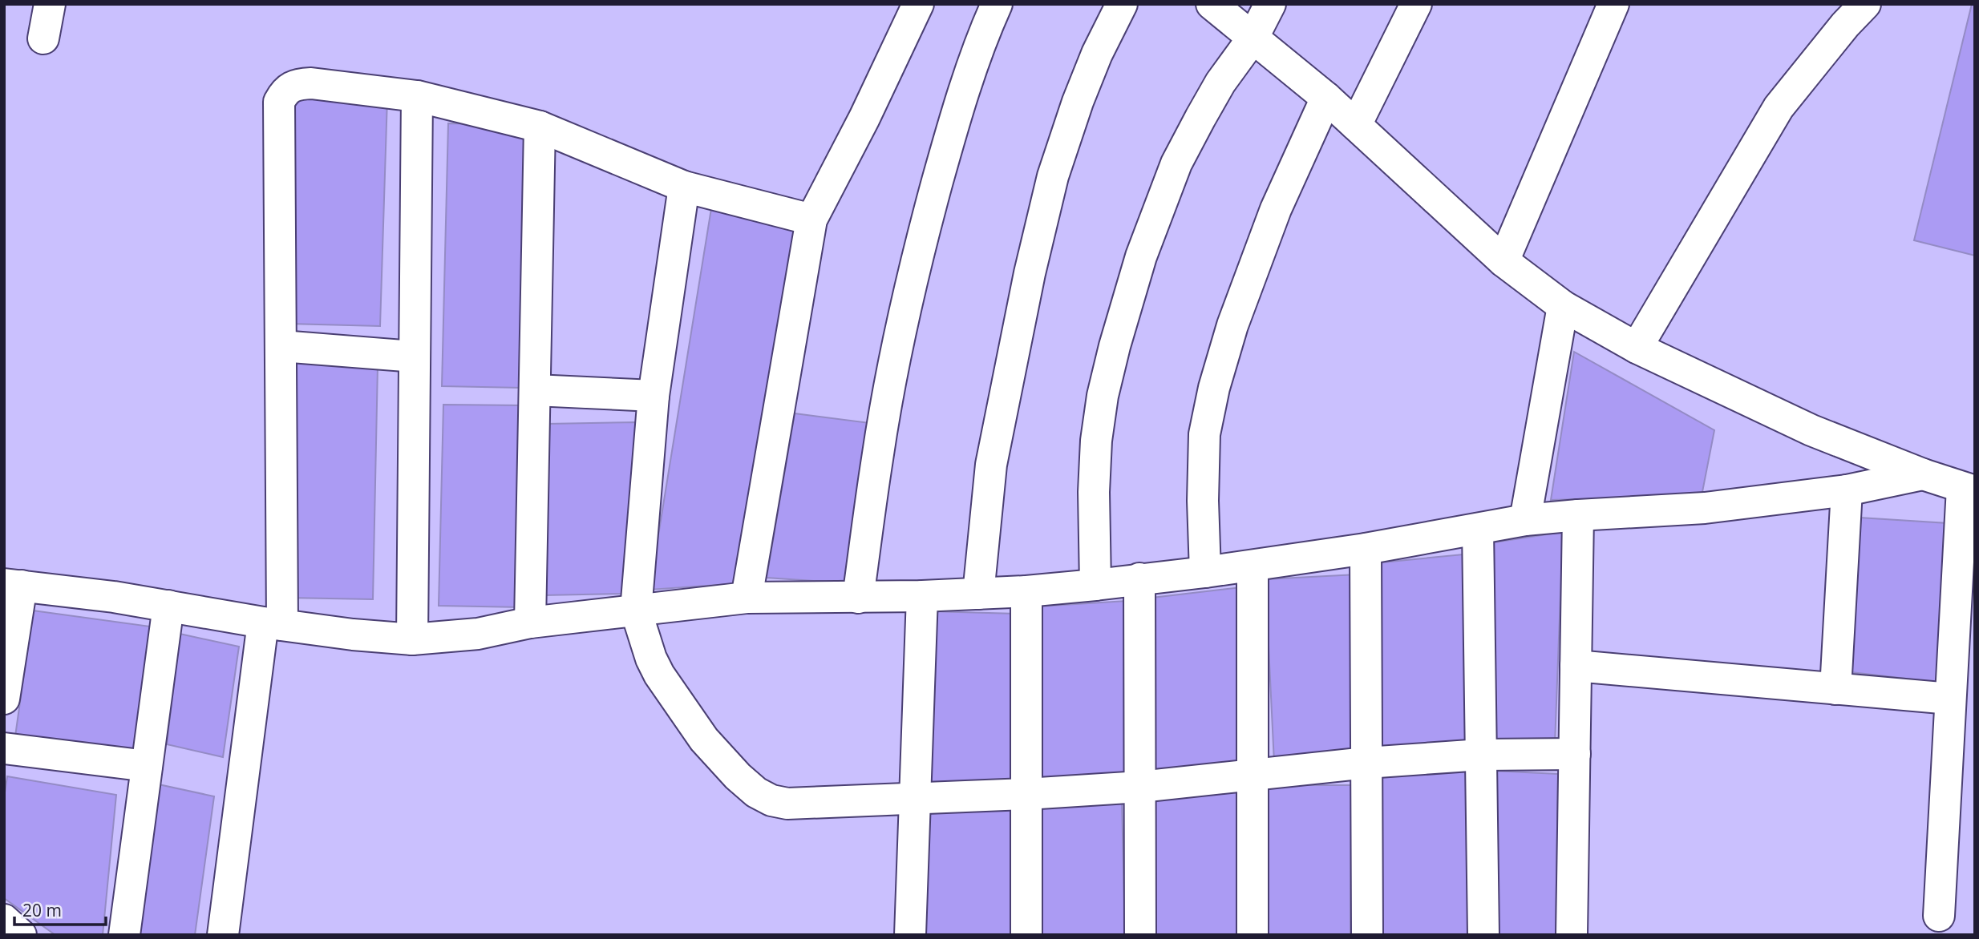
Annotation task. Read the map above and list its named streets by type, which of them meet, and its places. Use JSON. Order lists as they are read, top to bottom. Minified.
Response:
{"scale_bar":"20 m"}
